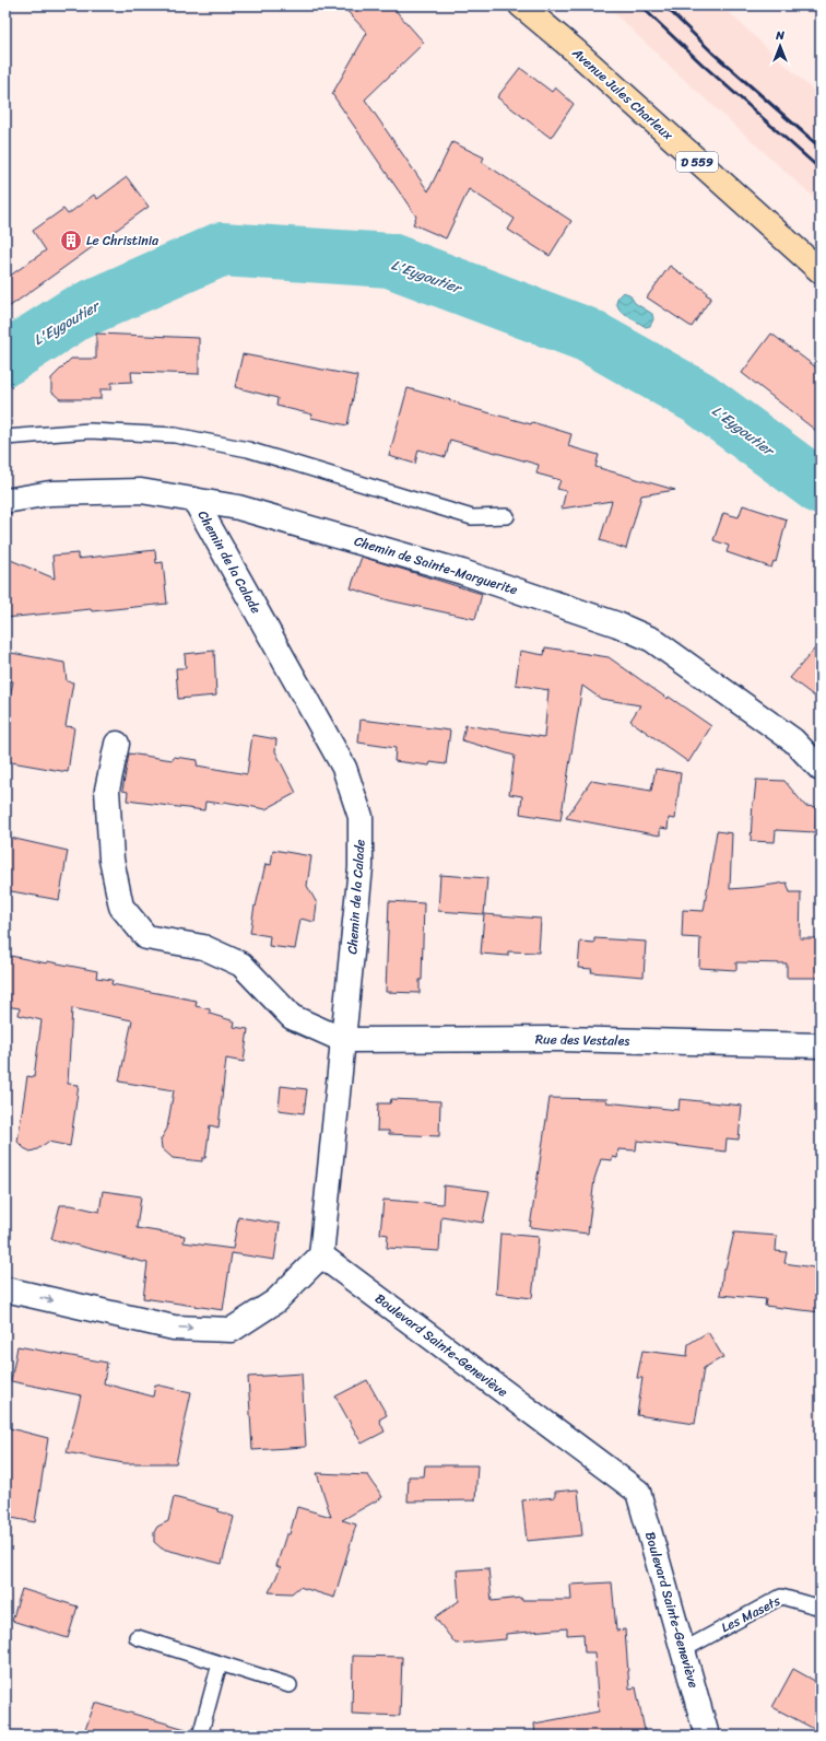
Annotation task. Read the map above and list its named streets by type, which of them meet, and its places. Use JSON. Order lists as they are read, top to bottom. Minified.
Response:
{"streets":{"main road":["Avenue Jules Charleux","D 559"],"street":["Chemin de la Calade","Chemin de Sainte-Marguerite","Rue des Vestales","Boulevard Sainte-Geneviève"],"lane":["Les Masets"]},"crossings":[["Avenue Jules Charleux","D 559"],["Chemin de la Calade","Chemin de Sainte-Marguerite"],["Chemin de la Calade","Rue des Vestales"],["Chemin de la Calade","Boulevard Sainte-Geneviève"],["Boulevard Sainte-Geneviève","Les Masets"]],"water":["L'Eygoutier"],"places":{"building":["Le Christinia"]},"north":"top"}
